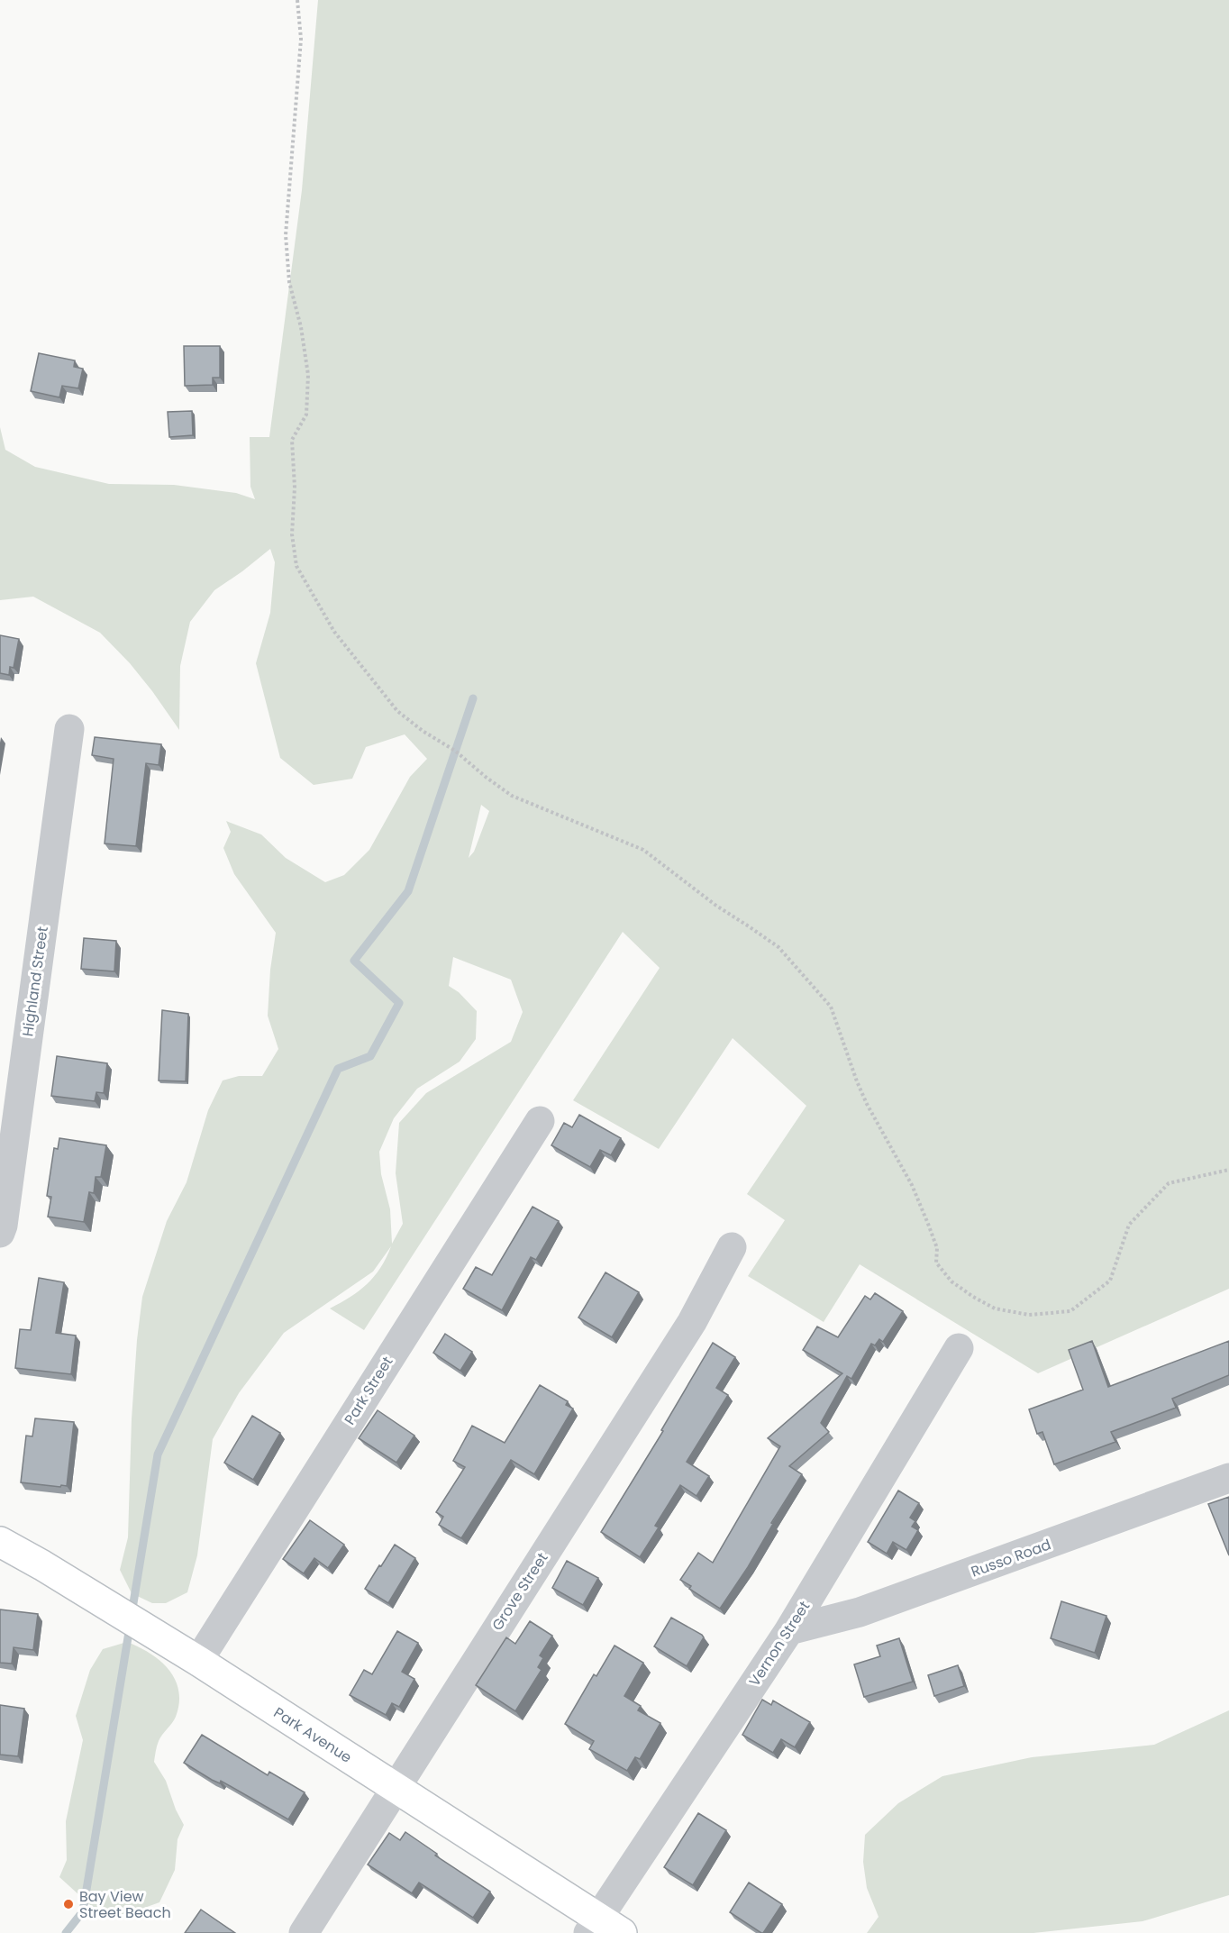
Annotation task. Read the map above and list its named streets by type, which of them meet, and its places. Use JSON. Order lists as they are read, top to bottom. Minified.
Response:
{"streets":{"street":["Highland Street","Park Street","Russo Road","Grove Street","Vernon Street","Park Avenue"]},"crossings":[["Park Street","Park Avenue"],["Russo Road","Vernon Street"],["Grove Street","Park Avenue"],["Vernon Street","Park Avenue"]],"places":["Bay View Street Beach"]}
